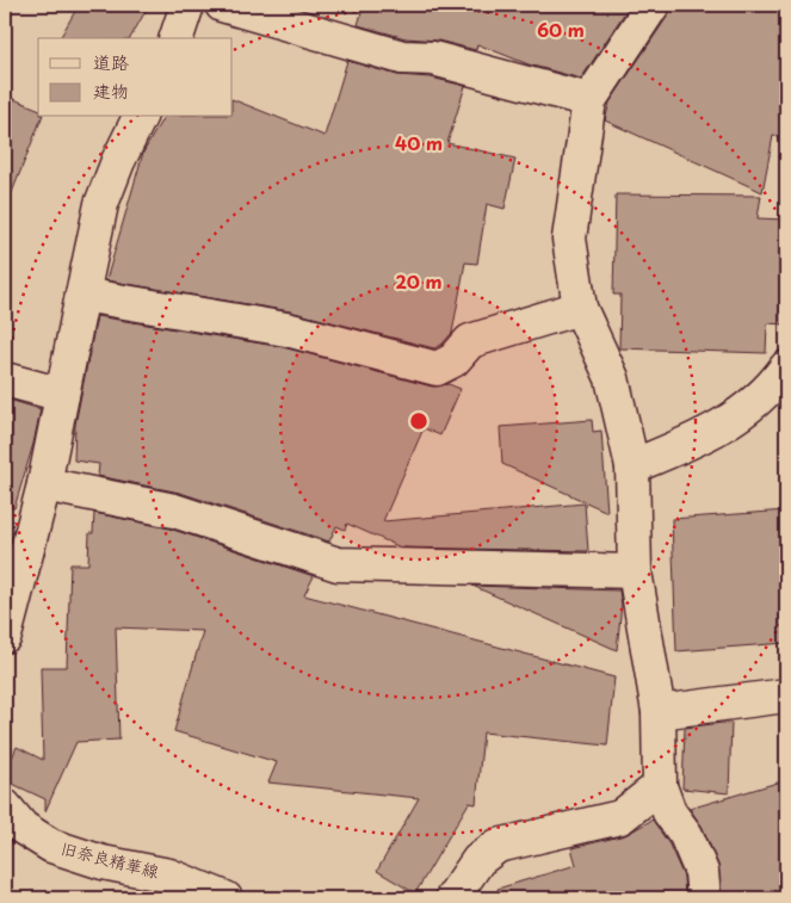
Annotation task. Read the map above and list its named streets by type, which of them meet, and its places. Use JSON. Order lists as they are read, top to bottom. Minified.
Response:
{"streets":{"street":["旧奈良精華線"]},"legend":["道路","建物"],"rings":["60 m","40 m","20 m"]}
